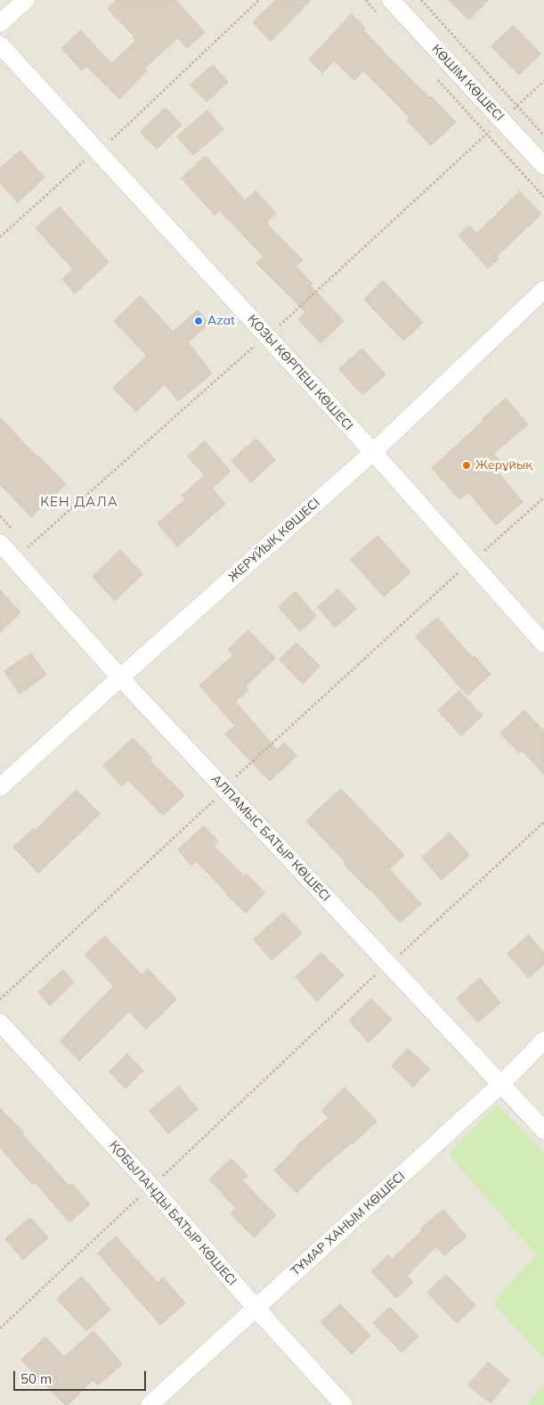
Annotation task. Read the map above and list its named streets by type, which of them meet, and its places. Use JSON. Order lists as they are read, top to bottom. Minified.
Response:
{"streets":{"street":["КӨШІМ КӨШЕСІ","ҚОЗЫ КӨРПЕШ КӨШЕСІ","ЖЕРҰЙЫҚ КӨШЕСІ","АЛПАМЫС БАТЫР КӨШЕСІ","ҚОБЫЛАНДЫ БАТЫР КӨШЕСІ","ТҰМАР ХАНЫМ КӨШЕСІ"]},"crossings":[["ҚОЗЫ КӨРПЕШ КӨШЕСІ","ЖЕРҰЙЫҚ КӨШЕСІ"],["ЖЕРҰЙЫҚ КӨШЕСІ","АЛПАМЫС БАТЫР КӨШЕСІ"],["АЛПАМЫС БАТЫР КӨШЕСІ","ТҰМАР ХАНЫМ КӨШЕСІ"],["ҚОБЫЛАНДЫ БАТЫР КӨШЕСІ","ТҰМАР ХАНЫМ КӨШЕСІ"]],"districts":["КЕН ДАЛА"],"places":["Azat","Жерұйық"],"scale_bar":"50 m"}
